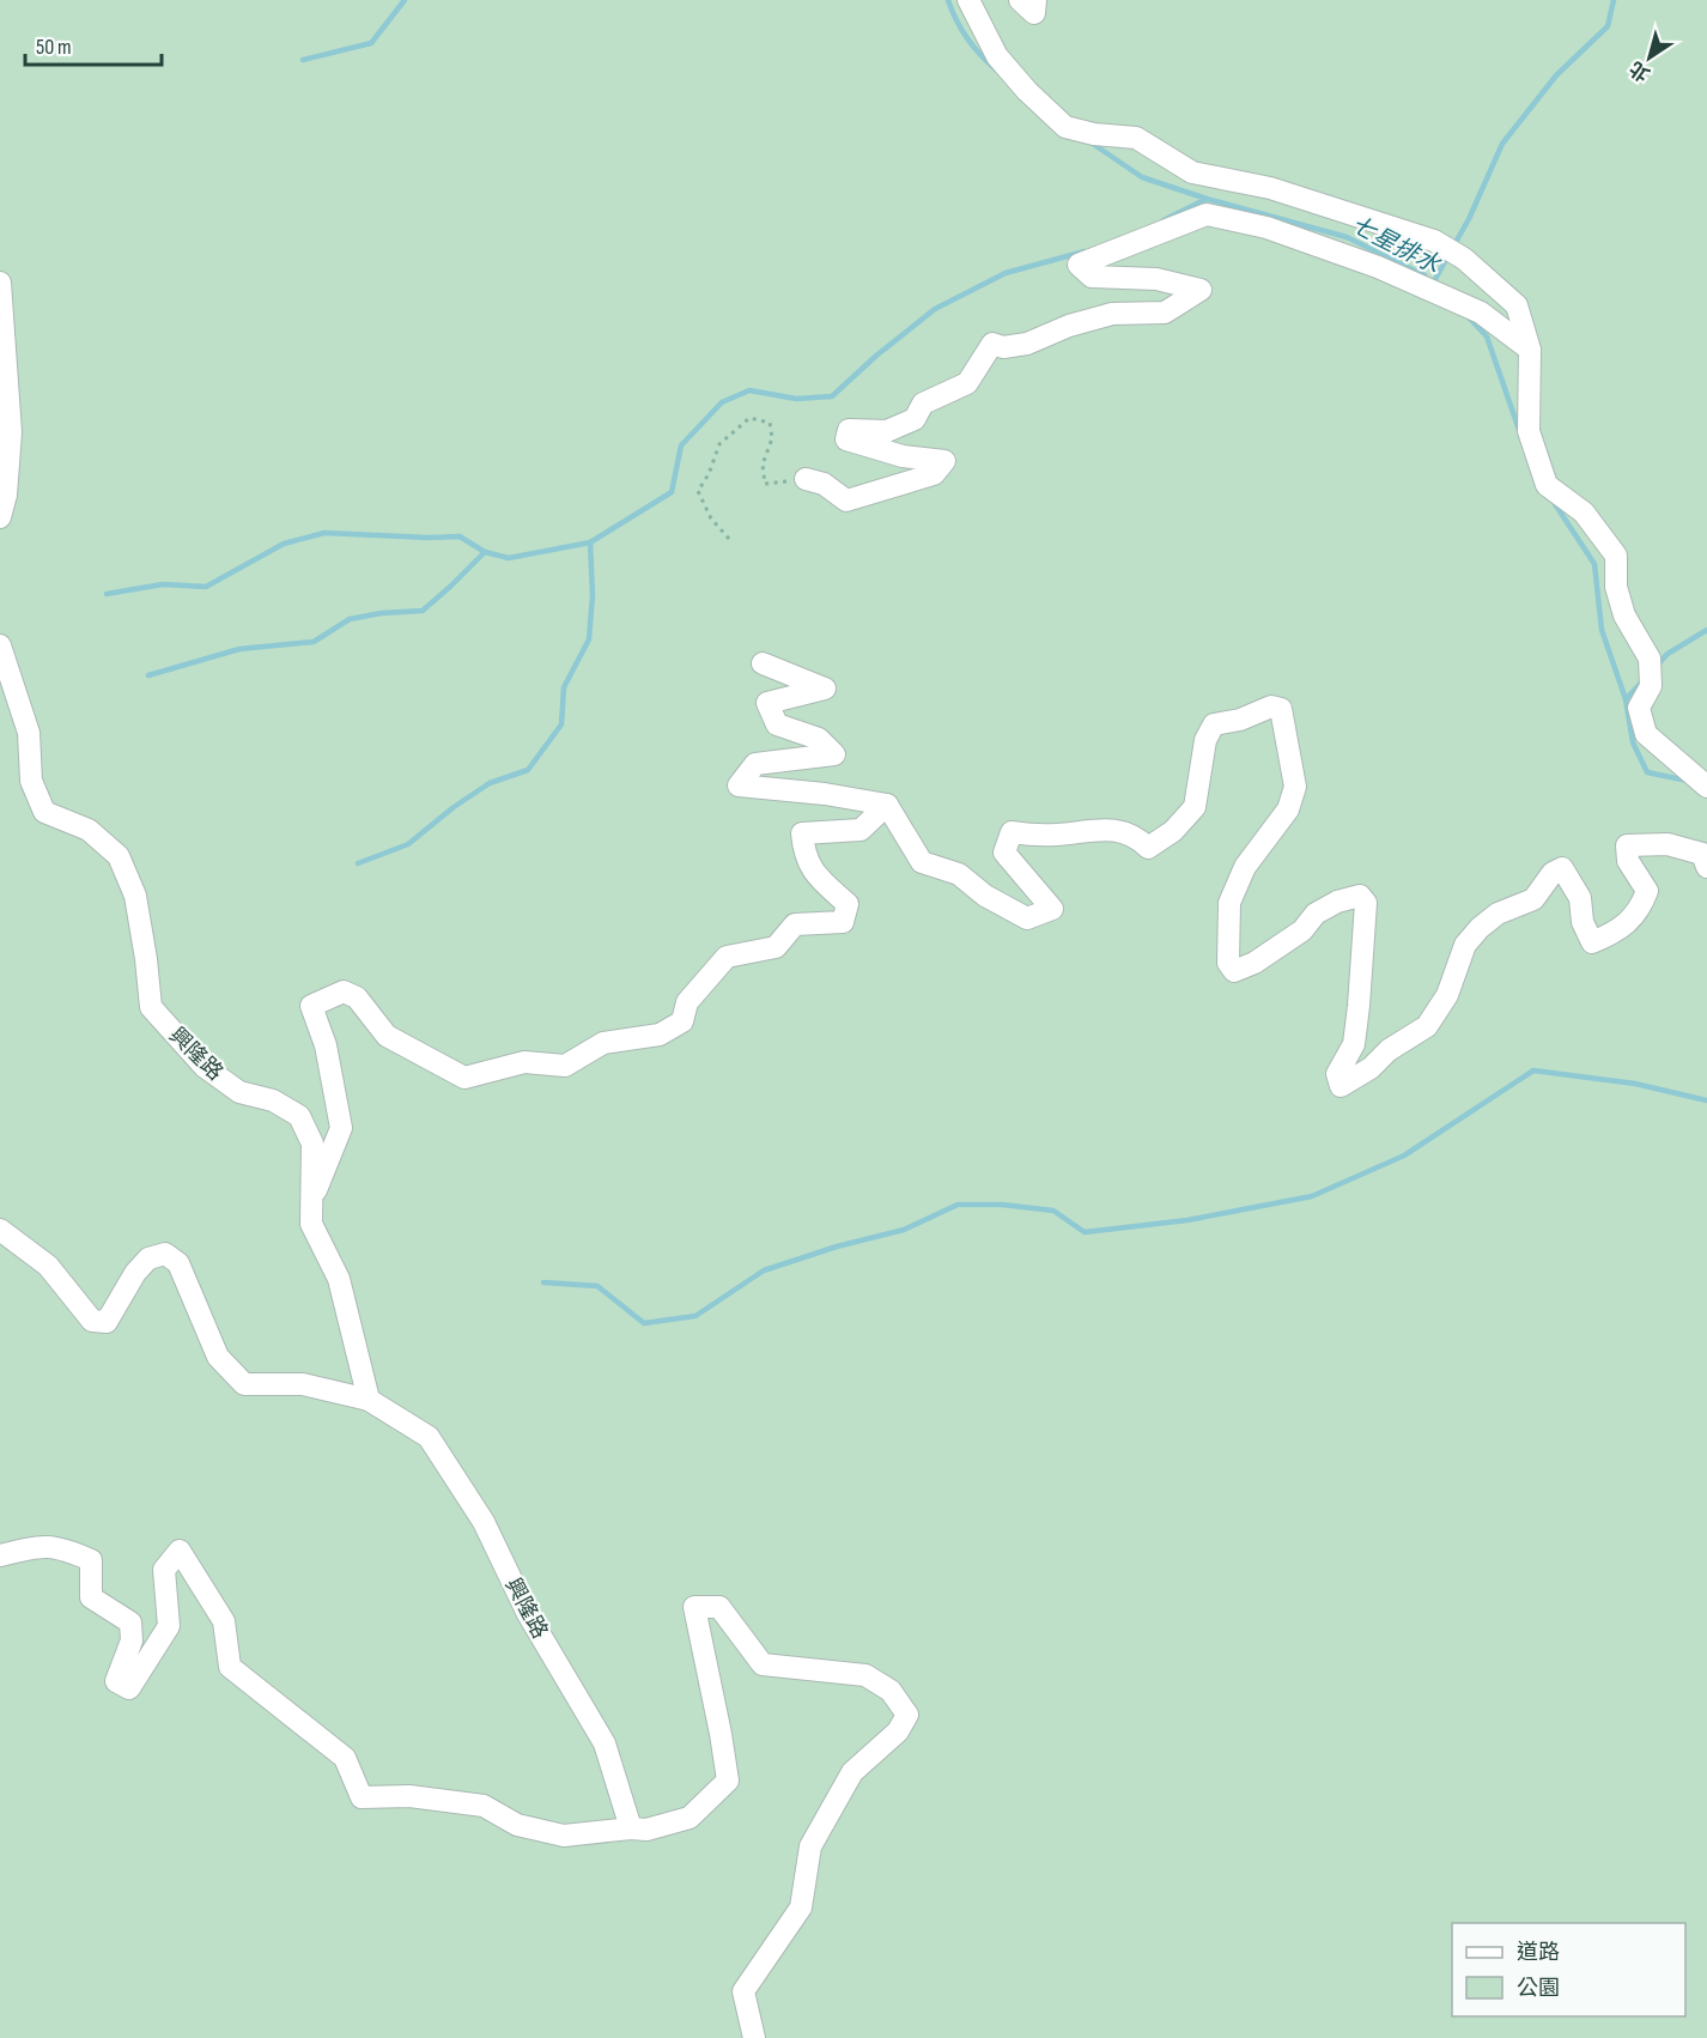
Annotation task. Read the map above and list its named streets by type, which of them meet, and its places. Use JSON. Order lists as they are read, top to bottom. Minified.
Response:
{"streets":{"street":["興隆路"]},"water":["七星排水"],"legend":["道路","公園"],"scale_bar":"50 m","north":"bottom left"}
